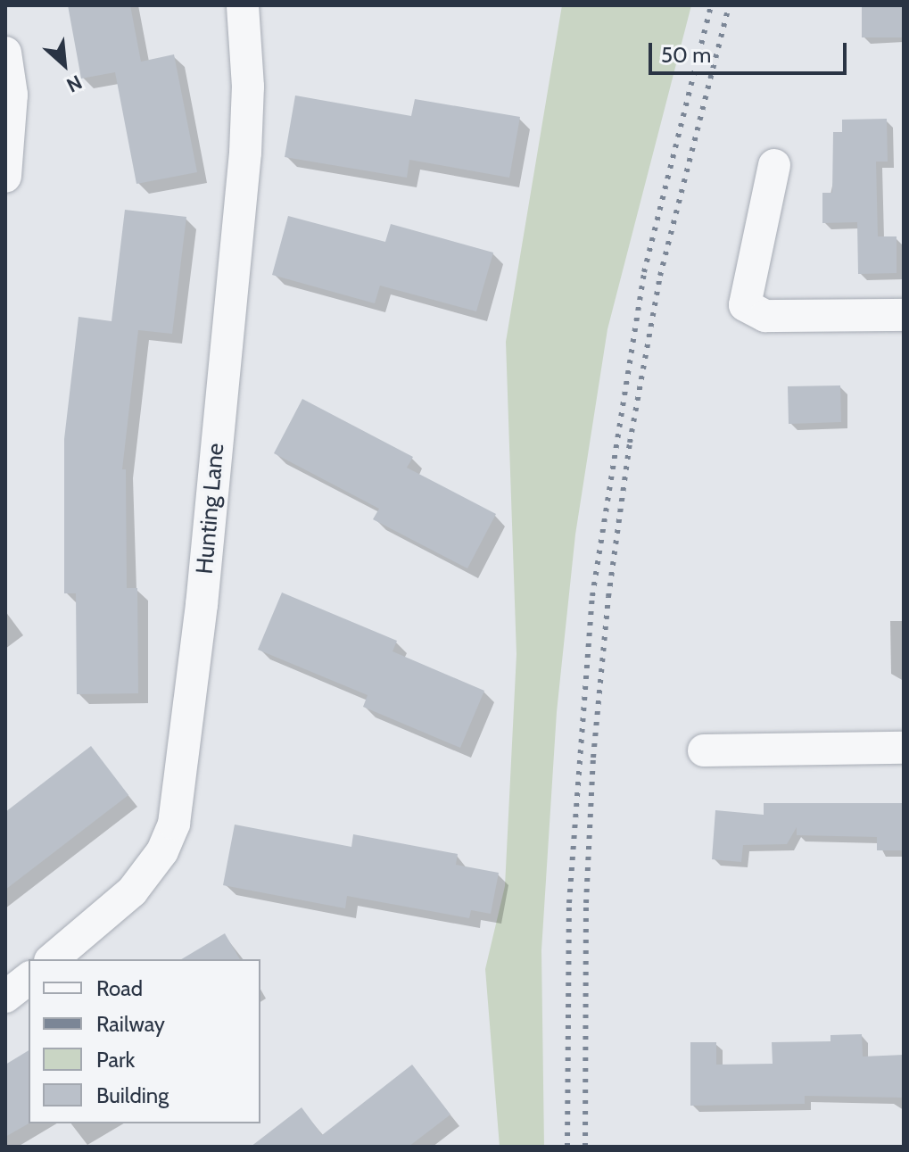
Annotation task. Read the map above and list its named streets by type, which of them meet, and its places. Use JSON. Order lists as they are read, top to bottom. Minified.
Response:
{"streets":{"street":["Hunting Lane"]},"legend":["Road","Railway","Park","Building"],"scale_bar":"50 m","north":"bottom right"}
